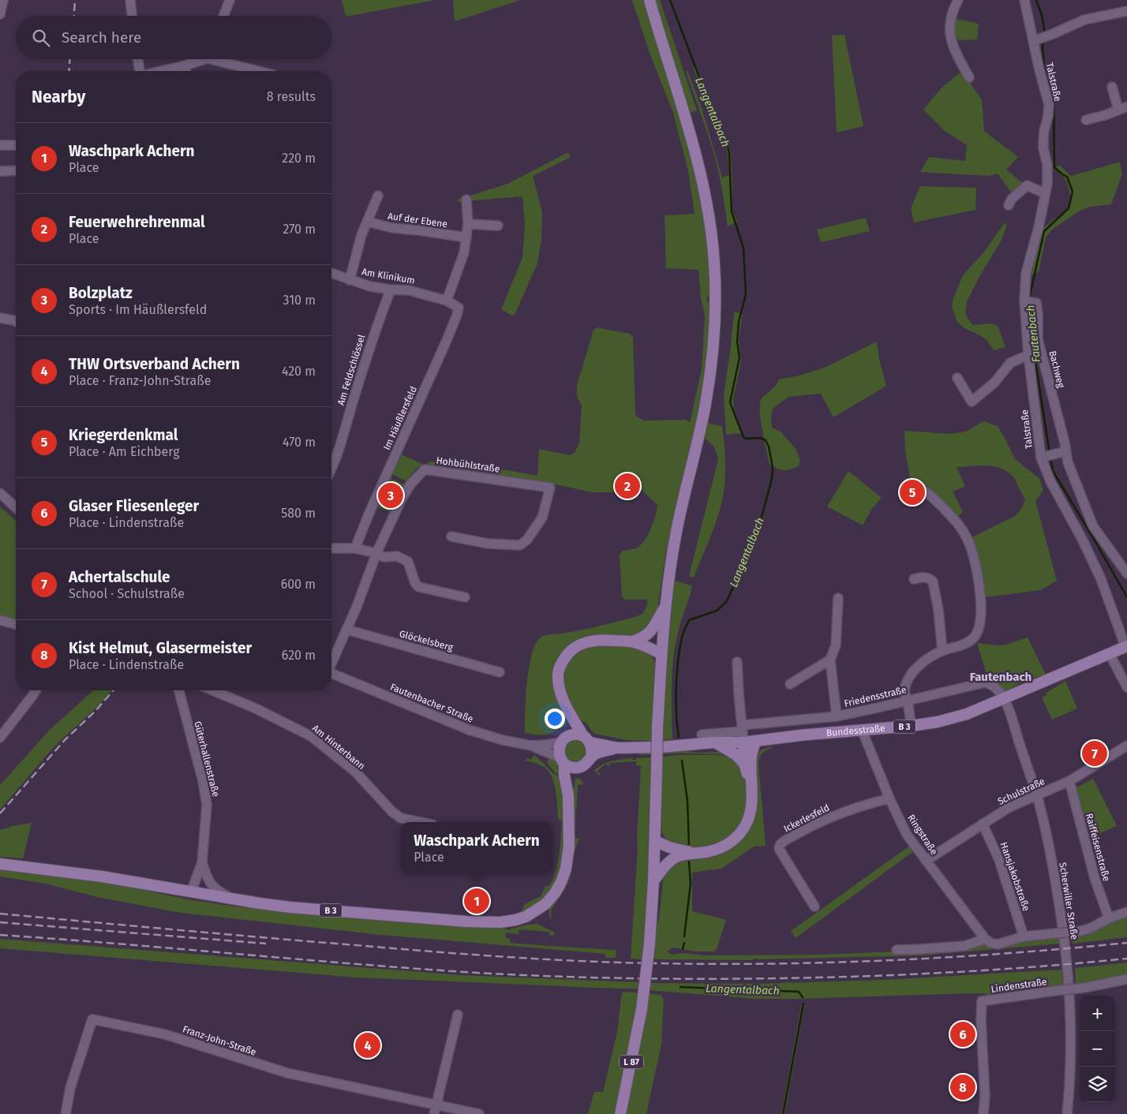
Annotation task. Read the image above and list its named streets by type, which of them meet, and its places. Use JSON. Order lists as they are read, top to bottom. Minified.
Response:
{"streets":{"main road":["B 3","Bundesstraße","L 87"],"street":["Talstraße","Auf der Ebene","Am Klinikum","Bachweg","Am Feldschlössel","Im Häußlersfeld","Hohbühlstraße","Glöckelsberg","Friedensstraße","Fautenbacher Straße","Am Hinterbann","Güterhallenstraße","Schulstraße","Ickerlesfeld","Ringstraße","Raiffeisenstraße","Hansjakobstraße","Scherwiller Straße","Lindenstraße","Franz-John-Straße"]},"crossings":[["Talstraße","Bachweg"],["Talstraße","Bundesstraße"],["Am Klinikum","Am Feldschlössel"],["Am Klinikum","Im Häußlersfeld"],["Hohbühlstraße","Glöckelsberg"],["Friedensstraße","Bundesstraße"],["Friedensstraße","Scherwiller Straße"],["Fautenbacher Straße","B 3"],["B 3","Bundesstraße"],["B 3","Güterhallenstraße"],["Bundesstraße","Ringstraße"],["Bundesstraße","Scherwiller Straße"],["Schulstraße","Ringstraße"],["Schulstraße","Raiffeisenstraße"],["Schulstraße","Hansjakobstraße"],["Schulstraße","Scherwiller Straße"],["Ickerlesfeld","Ringstraße"]],"districts":["Fautenbach"],"water":["Langentalbach","Fautenbach"],"page":{"search":"Search here","heading":["Nearby","8 results"],"list":[{"mark":"1","name":"Waschpark Achern","note":"Place","value":"220 m"},{"mark":"2","name":"Feuerwehrehrenmal","note":"Place","value":"270 m"},{"mark":"3","name":"Bolzplatz","note":"Sports · Im Häußlersfeld","value":"310 m"},{"mark":"4","name":"THW Ortsverband Achern","note":"Place · Franz-John-Straße","value":"420 m"},{"mark":"5","name":"Kriegerdenkmal","note":"Place · Am Eichberg","value":"470 m"},{"mark":"6","name":"Glaser Fliesenleger","note":"Place · Lindenstraße","value":"580 m"},{"mark":"7","name":"Achertalschule","note":"School · Schulstraße","value":"600 m"},{"mark":"8","name":"Kist Helmut, Glasermeister","note":"Place · Lindenstraße","value":"620 m"}],"pins":["2","5","3","7","1","6","4","8"],"popup":["Waschpark Achern","Place"],"map_buttons":["+","−"]}}
